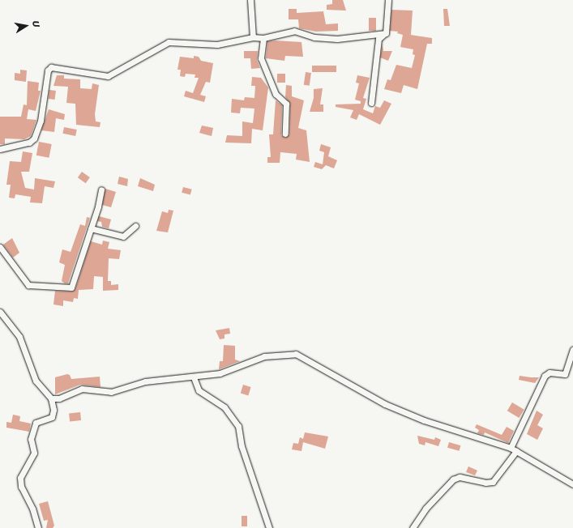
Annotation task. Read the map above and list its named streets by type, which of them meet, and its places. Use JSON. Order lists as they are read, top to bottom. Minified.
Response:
{"north":"right"}
